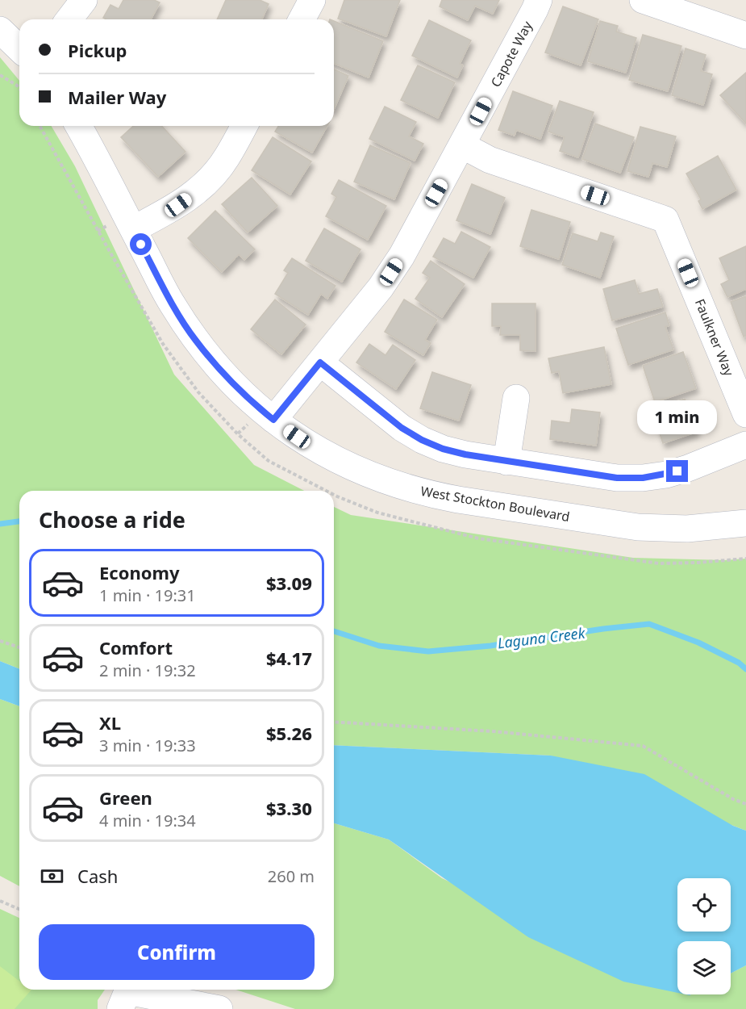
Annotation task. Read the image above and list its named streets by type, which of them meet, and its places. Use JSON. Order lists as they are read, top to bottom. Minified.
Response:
{"streets":{"street":["Capote Way","Faulkner Way","West Stockton Boulevard"]},"crossings":[["Capote Way","Faulkner Way"],["Capote Way","West Stockton Boulevard"]],"water":["Laguna Creek"],"page":{"banner":["Pickup","Mailer Way"],"bubble":"1 min","heading":"Choose a ride","list":[{"name":"Economy","note":"1 min · 19:31","value":"$3.09"},{"name":"Comfort","note":"2 min · 19:32","value":"$4.17"},{"name":"XL","note":"3 min · 19:33","value":"$5.26"},{"name":"Green","note":"4 min · 19:34","value":"$3.30"}],"pay":["Cash","260 m"],"buttons":"Confirm"}}
